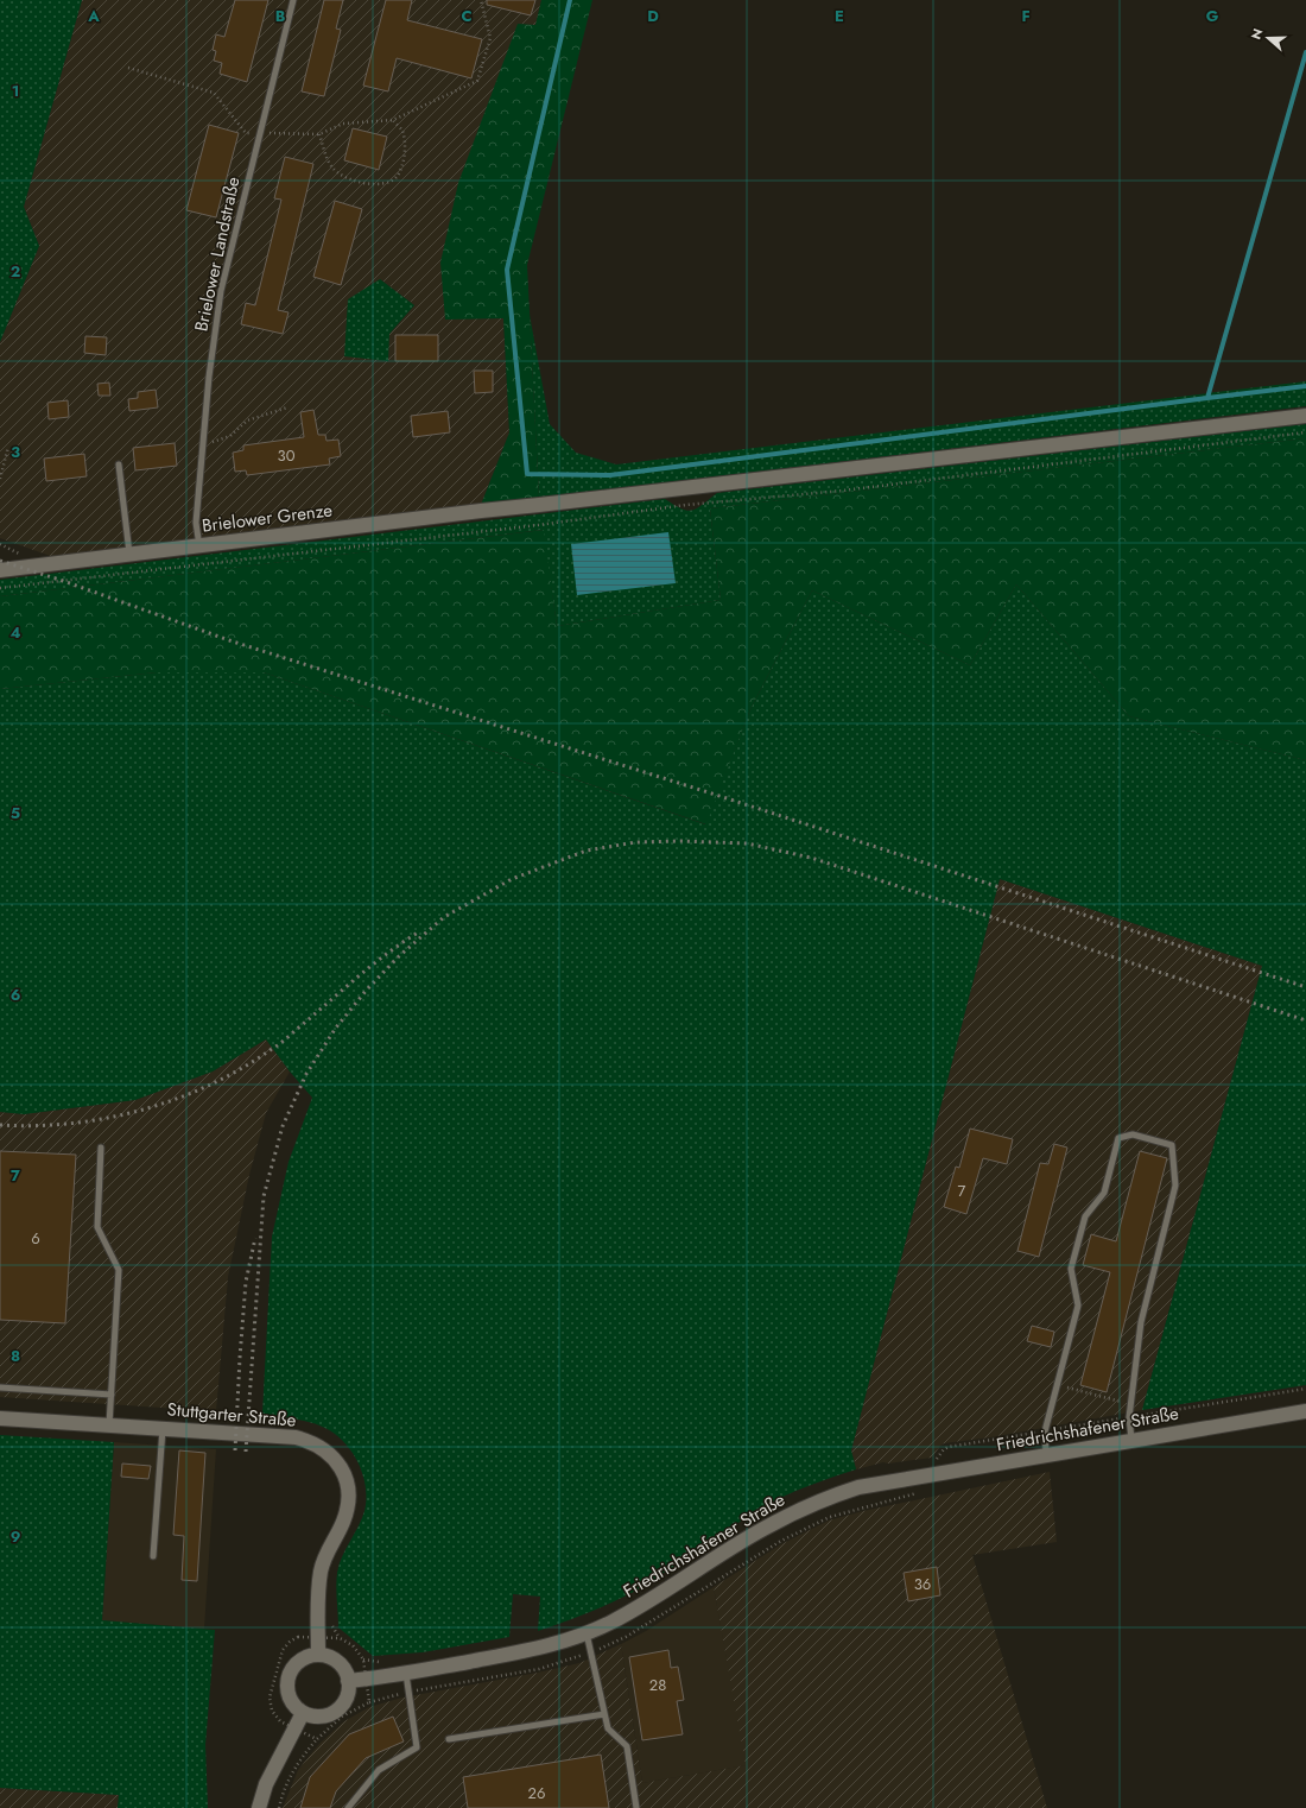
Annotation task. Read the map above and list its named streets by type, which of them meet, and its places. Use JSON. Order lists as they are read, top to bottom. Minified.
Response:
{"streets":{"street":["Brielower Grenze","Stuttgarter Straße","Friedrichshafener Straße"],"lane":["Brielower Landstraße"]},"crossings":[["Brielower Landstraße","Brielower Grenze"],["Stuttgarter Straße","Friedrichshafener Straße"]],"house_numbers":["30","7","6","36","28","26"],"north":"left","grid":{"columns":["A","B","C","D","E","F","G"],"rows":["1","2","3","4","5","6","7","8","9"]}}
